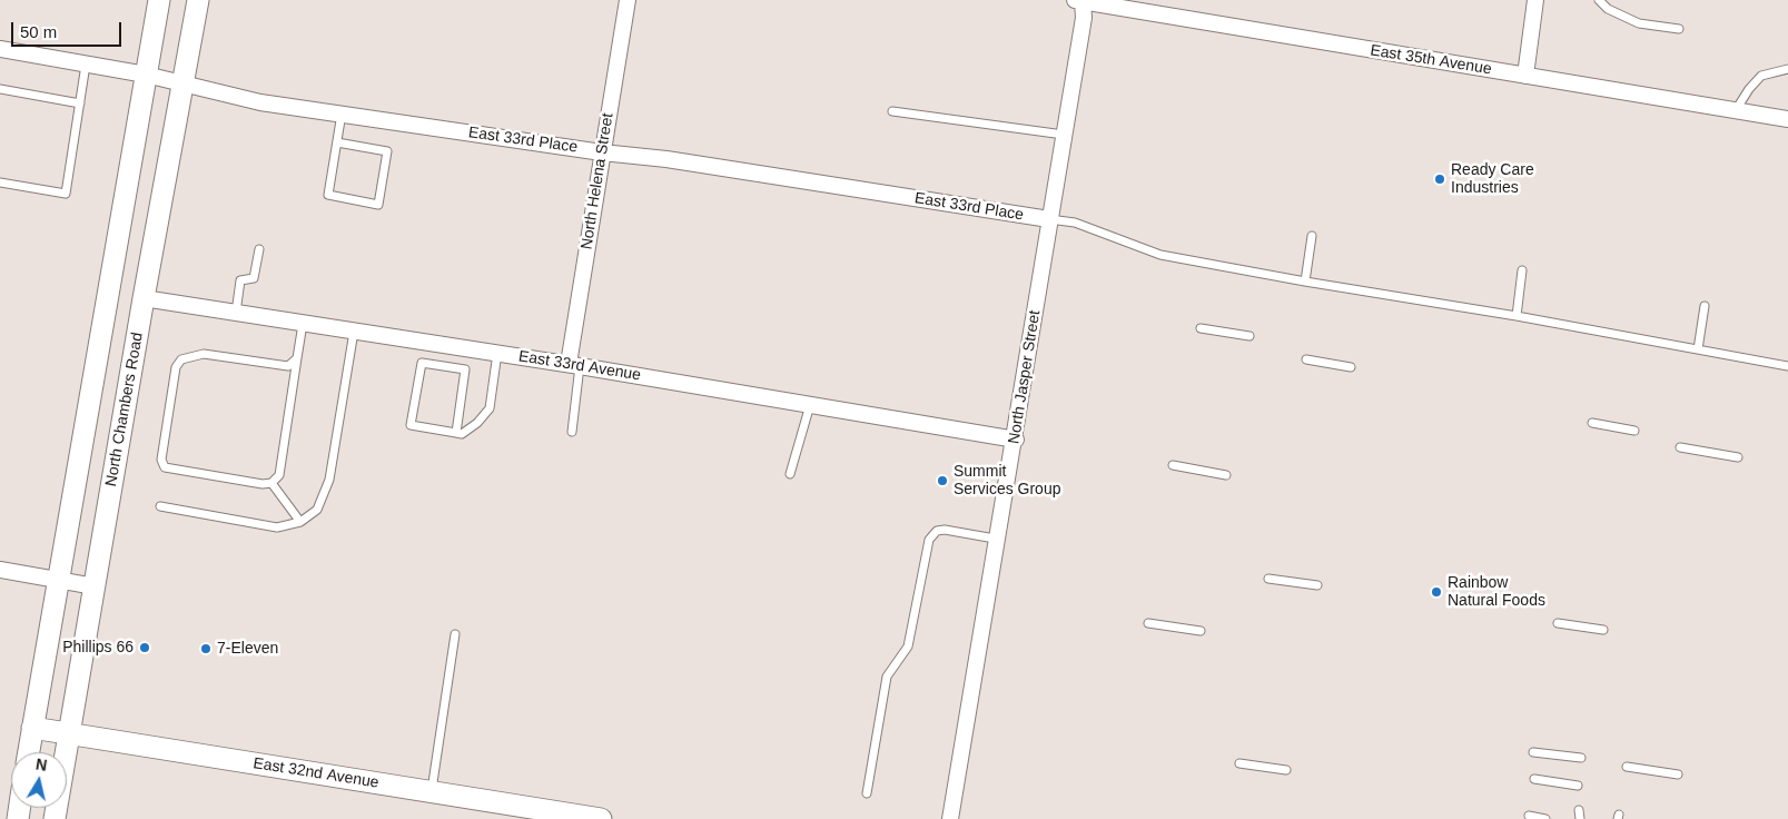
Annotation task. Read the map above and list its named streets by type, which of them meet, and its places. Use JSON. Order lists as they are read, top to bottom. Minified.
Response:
{"streets":{"main road":["North Chambers Road","East 32nd Avenue"],"street":["East 35th Avenue","East 33rd Place","North Helena Street","East 33rd Avenue","North Jasper Street"]},"crossings":[["East 35th Avenue","North Jasper Street"],["East 33rd Place","North Helena Street"],["East 33rd Place","North Jasper Street"],["East 33rd Place","North Chambers Road"],["North Helena Street","East 33rd Avenue"],["East 33rd Avenue","North Jasper Street"],["East 33rd Avenue","North Chambers Road"],["North Chambers Road","East 32nd Avenue"]],"places":["Ready Care Industries","Summit Services Group","Rainbow Natural Foods","Phillips 66","7-Eleven"],"scale_bar":"50 m","north":"top"}
